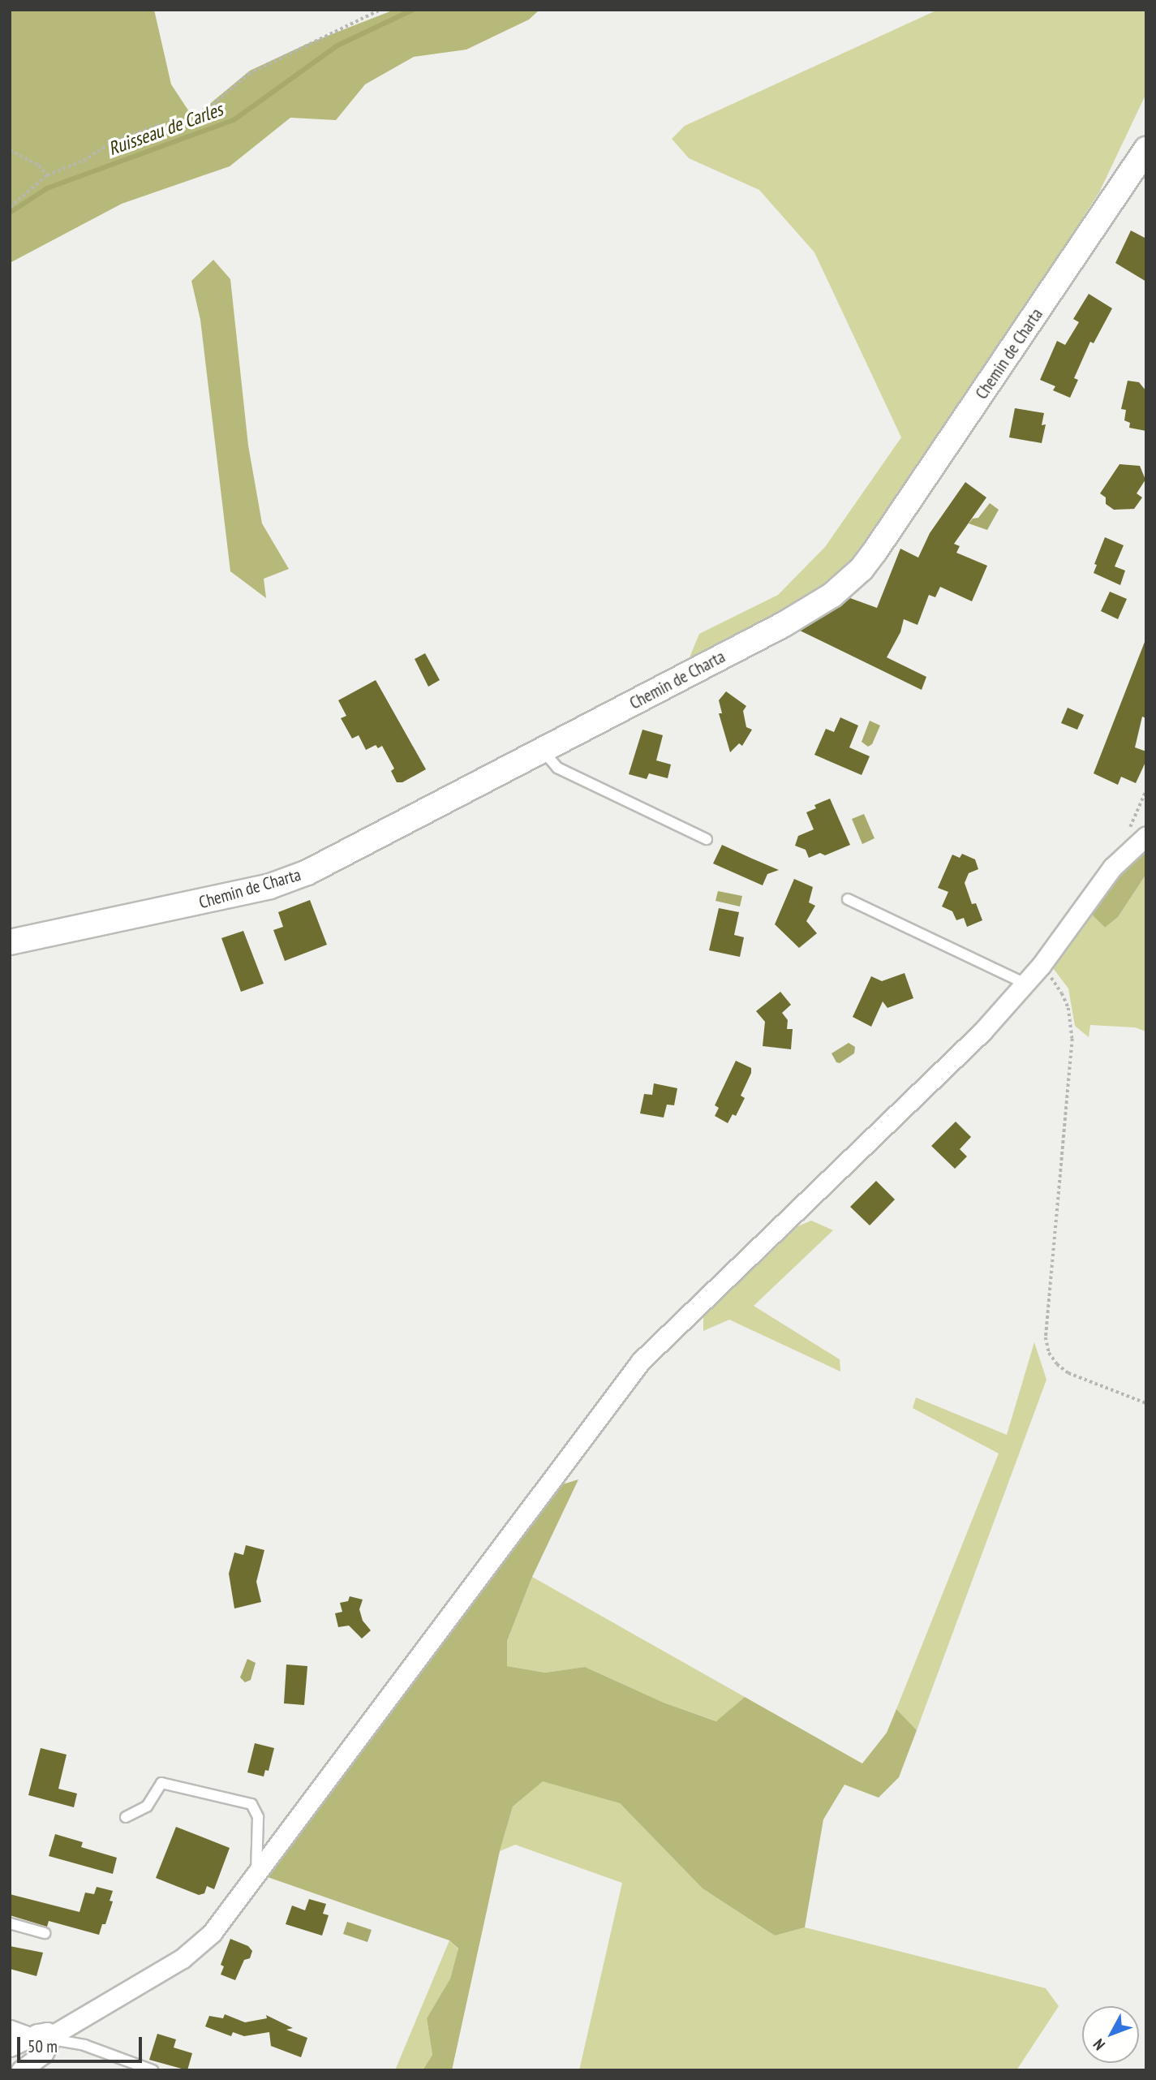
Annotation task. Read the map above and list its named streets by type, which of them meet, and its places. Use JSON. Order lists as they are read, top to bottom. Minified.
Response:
{"streets":{"street":["Chemin de Charta"]},"water":["Ruisseau de Carles"],"scale_bar":"50 m","north":"bottom left"}
